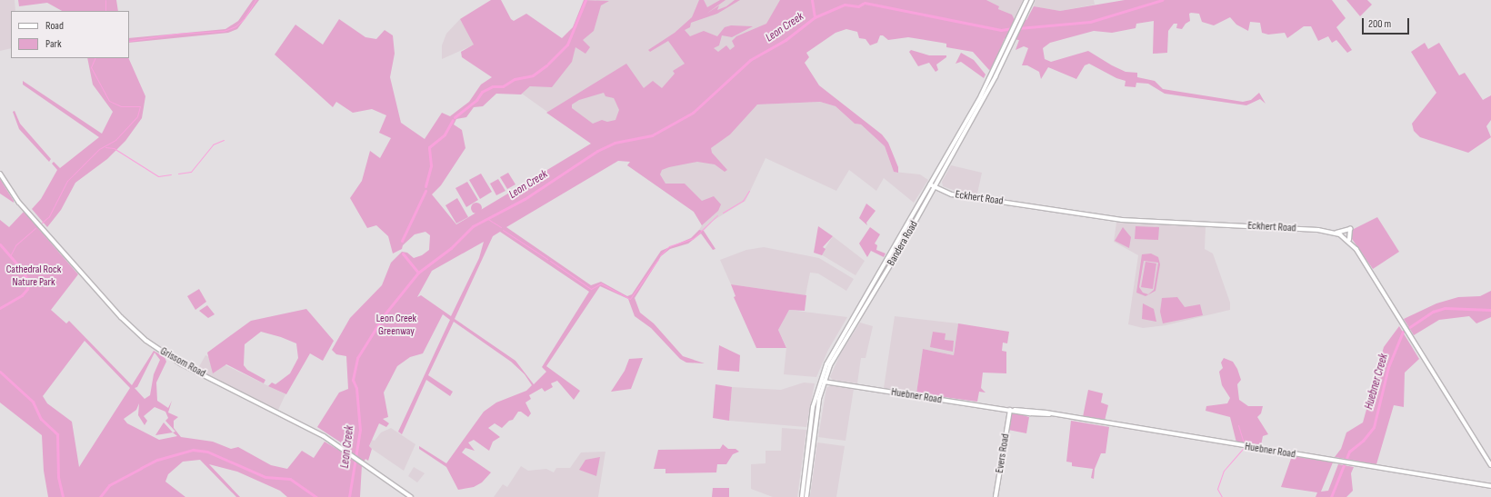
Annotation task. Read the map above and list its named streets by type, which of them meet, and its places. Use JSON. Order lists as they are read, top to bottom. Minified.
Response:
{"streets":{"main road":["Eckhert Road","Bandera Road","Grissom Road","Huebner Road","Evers Road"]},"crossings":[["Eckhert Road","Bandera Road"],["Bandera Road","Huebner Road"],["Huebner Road","Evers Road"]],"water":["Leon Creek","Huebner Creek"],"parks":["Cathedral Rock Nature Park","Leon Creek Greenway"],"legend":["Road","Park"],"scale_bar":"200 m"}
